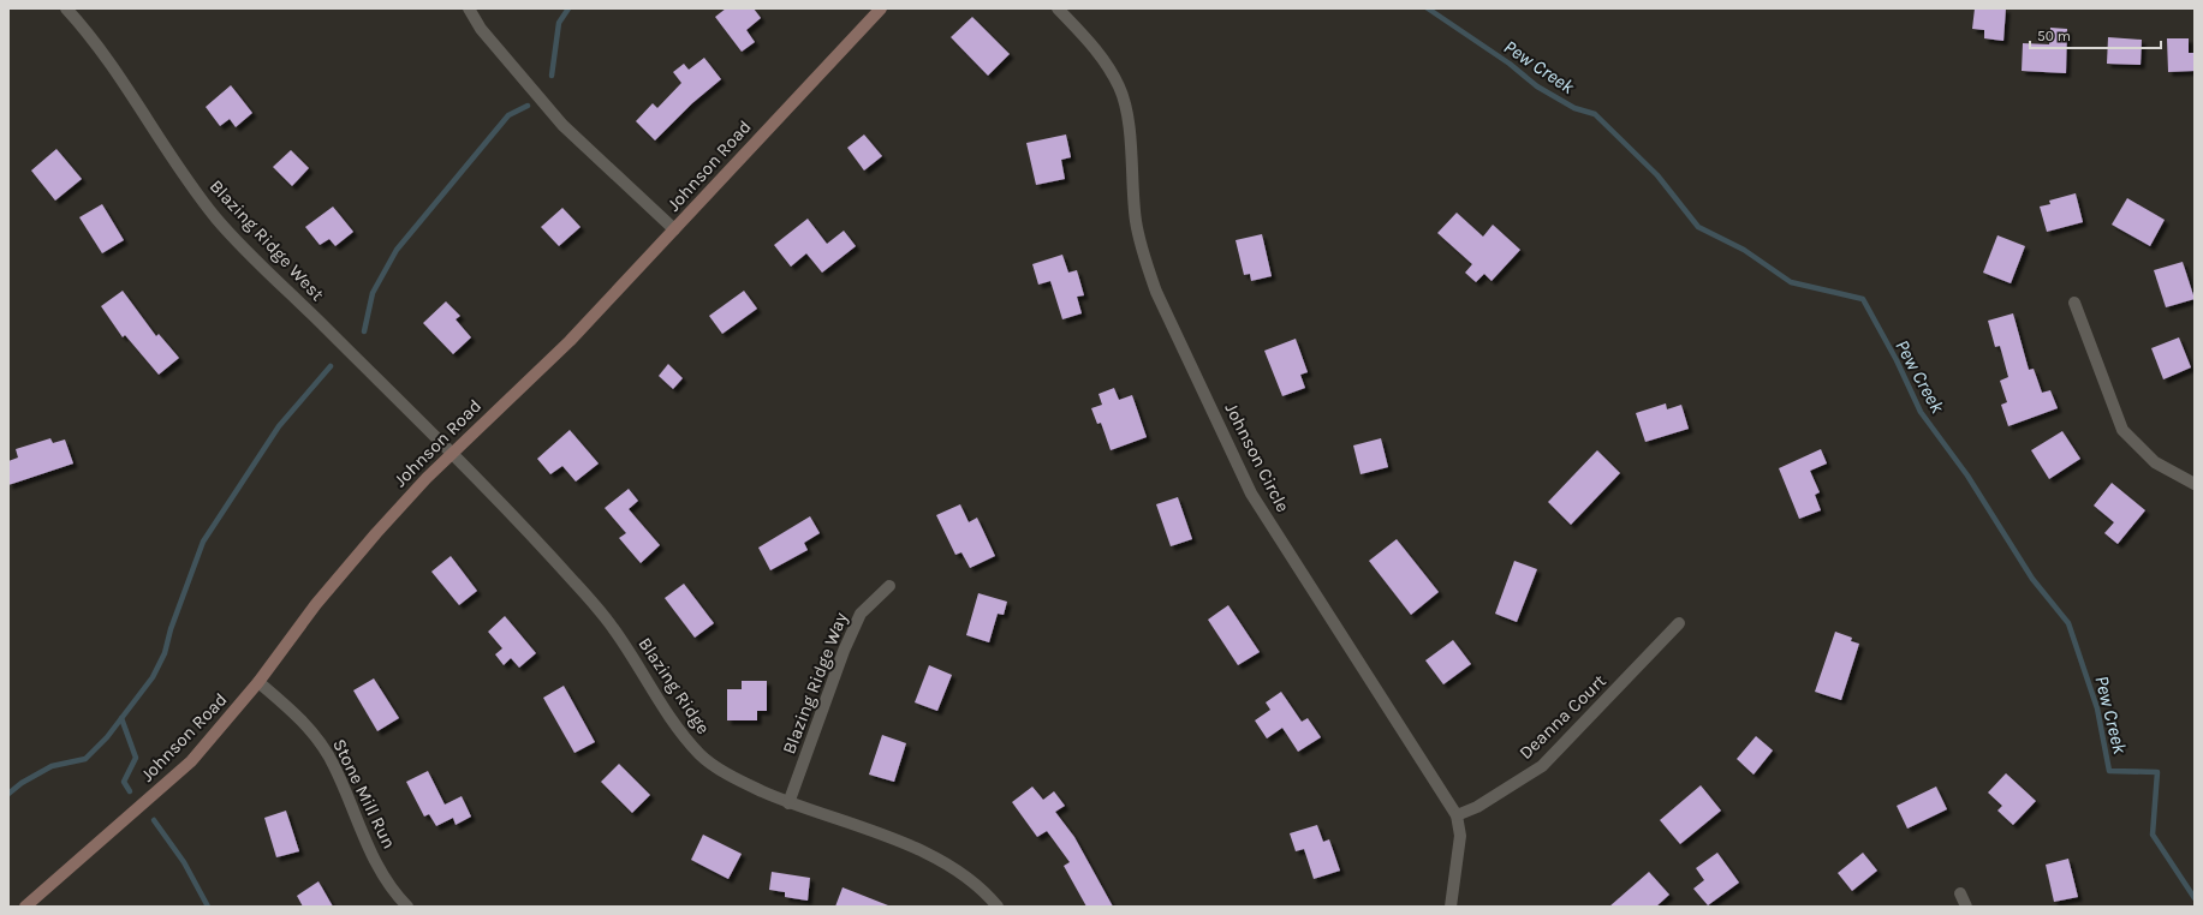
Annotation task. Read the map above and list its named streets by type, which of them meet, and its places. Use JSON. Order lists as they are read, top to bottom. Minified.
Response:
{"streets":{"street":["Johnson Road","Blazing Ridge West","Johnson Circle","Blazing Ridge Way","Blazing Ridge","Deanna Court","Stone Mill Run"]},"crossings":[["Johnson Road","Blazing Ridge West"],["Johnson Road","Blazing Ridge"],["Johnson Road","Stone Mill Run"],["Blazing Ridge West","Blazing Ridge"],["Johnson Circle","Deanna Court"],["Blazing Ridge Way","Blazing Ridge"]],"water":["Pew Creek"],"scale_bar":"50 m"}
